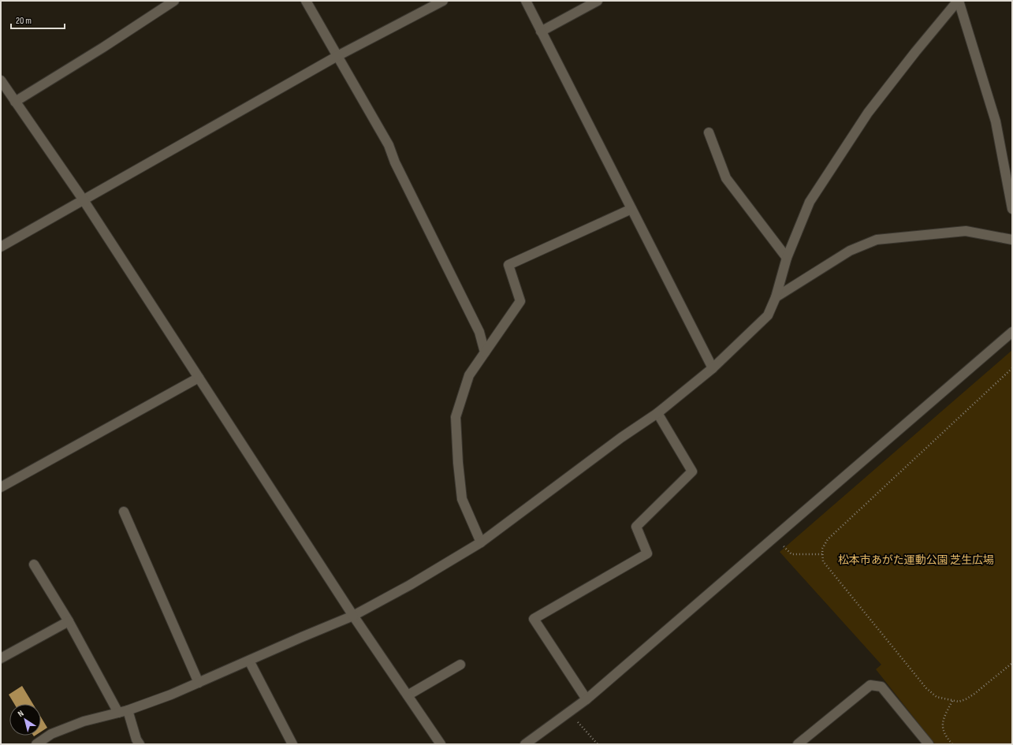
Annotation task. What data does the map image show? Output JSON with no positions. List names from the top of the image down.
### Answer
{
  "parks": ["松本市あがた運動公園 芝生広場"],
  "scale_bar": "20 m",
  "north": "top left"
}
